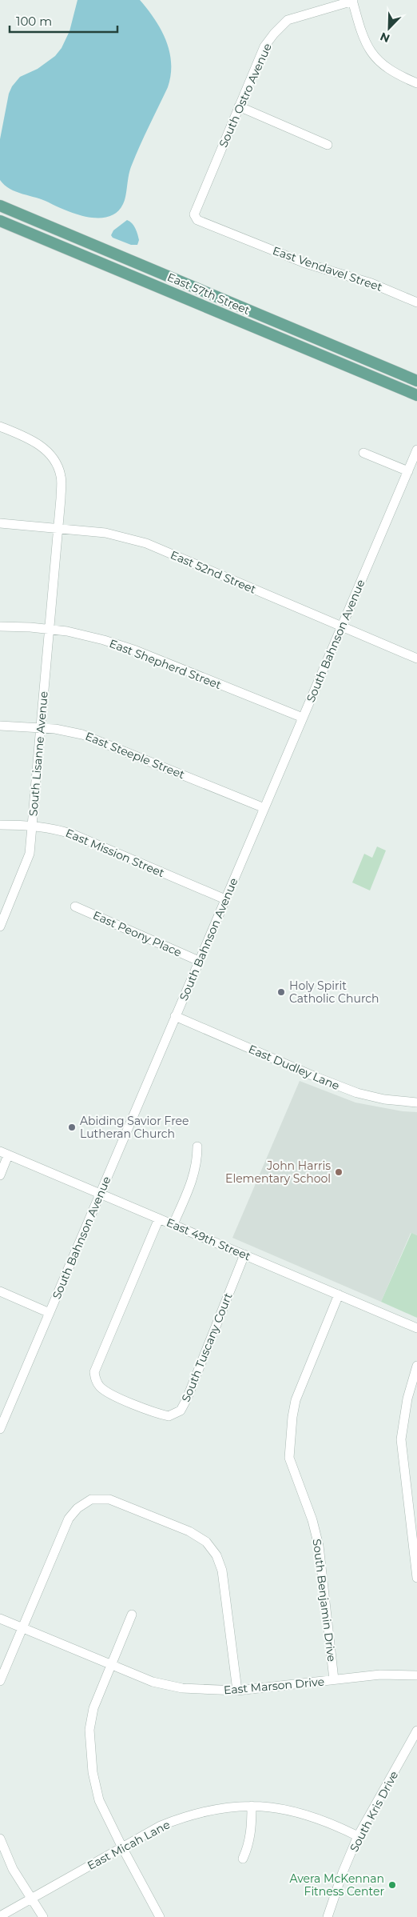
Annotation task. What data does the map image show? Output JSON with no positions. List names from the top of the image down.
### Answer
{
  "streets": {
    "main road": ["East 57th Street"],
    "street": [
      "South Ostro Avenue",
      "East Vendavel Street",
      "East 52nd Street",
      "South Bahnson Avenue",
      "East Shepherd Street",
      "South Lisanne Avenue",
      "East Steeple Street",
      "East Mission Street",
      "East Peony Place",
      "East Dudley Lane",
      "East 49th Street",
      "South Tuscany Court",
      "South Benjamin Drive",
      "East Marson Drive",
      "South Kris Drive",
      "East Micah Lane"
    ]
  },
  "crossings": [
    ["South Ostro Avenue", "East Vendavel Street"],
    ["East 52nd Street", "South Bahnson Avenue"],
    ["East 52nd Street", "South Lisanne Avenue"],
    ["South Bahnson Avenue", "East Shepherd Street"],
    ["South Bahnson Avenue", "East Steeple Street"],
    ["South Bahnson Avenue", "East Mission Street"],
    ["South Bahnson Avenue", "East Peony Place"],
    ["South Bahnson Avenue", "East Dudley Lane"],
    ["South Bahnson Avenue", "East 49th Street"],
    ["East Shepherd Street", "South Lisanne Avenue"],
    ["South Lisanne Avenue", "East Steeple Street"],
    ["South Lisanne Avenue", "East Mission Street"],
    ["East 49th Street", "South Tuscany Court"],
    ["East 49th Street", "South Benjamin Drive"],
    ["South Benjamin Drive", "East Marson Drive"],
    ["South Kris Drive", "East Micah Lane"]
  ],
  "places": [
    "Holy Spirit Catholic Church",
    "Abiding Savior Free Lutheran Church",
    "John Harris Elementary School",
    "Avera McKennan Fitness Center"
  ],
  "scale_bar": "100 m",
  "north": "bottom left"
}
